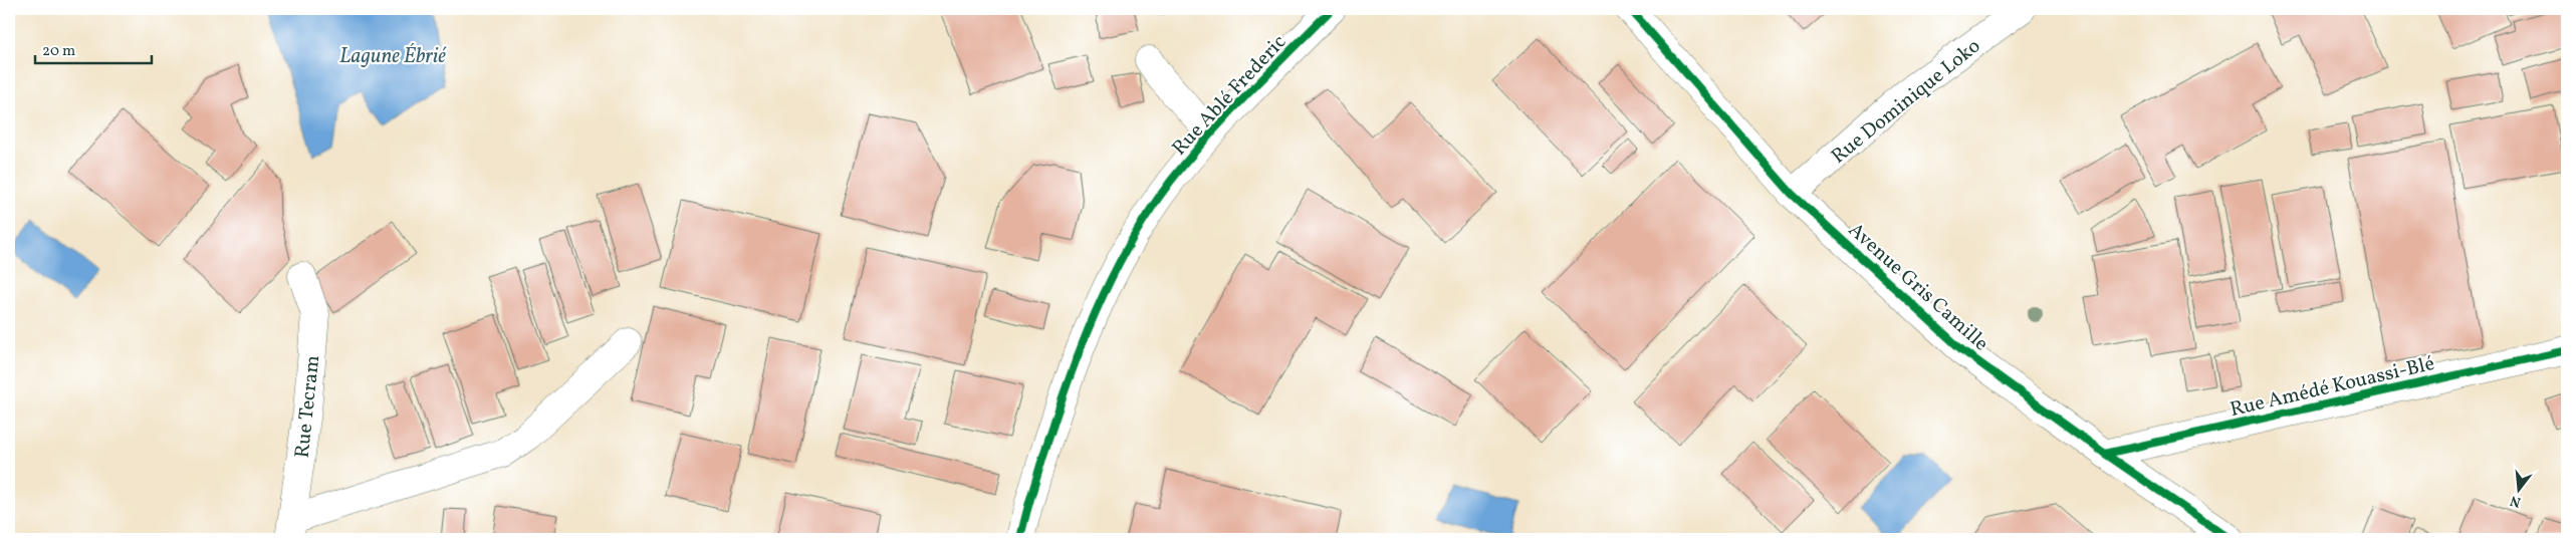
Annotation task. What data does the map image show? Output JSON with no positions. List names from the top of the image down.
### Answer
{
  "streets": {
    "street": [
      "Rue Ablé Frederic",
      "Rue Dominique Loko",
      "Avenue Gris Camille",
      "Rue Amédé Kouassi-Blé",
      "Rue Tecram"
    ]
  },
  "crossings": [
    ["Rue Dominique Loko", "Avenue Gris Camille"],
    ["Avenue Gris Camille", "Rue Amédé Kouassi-Blé"]
  ],
  "water": ["Lagune Ébrié"],
  "scale_bar": "20 m",
  "north": "bottom"
}
